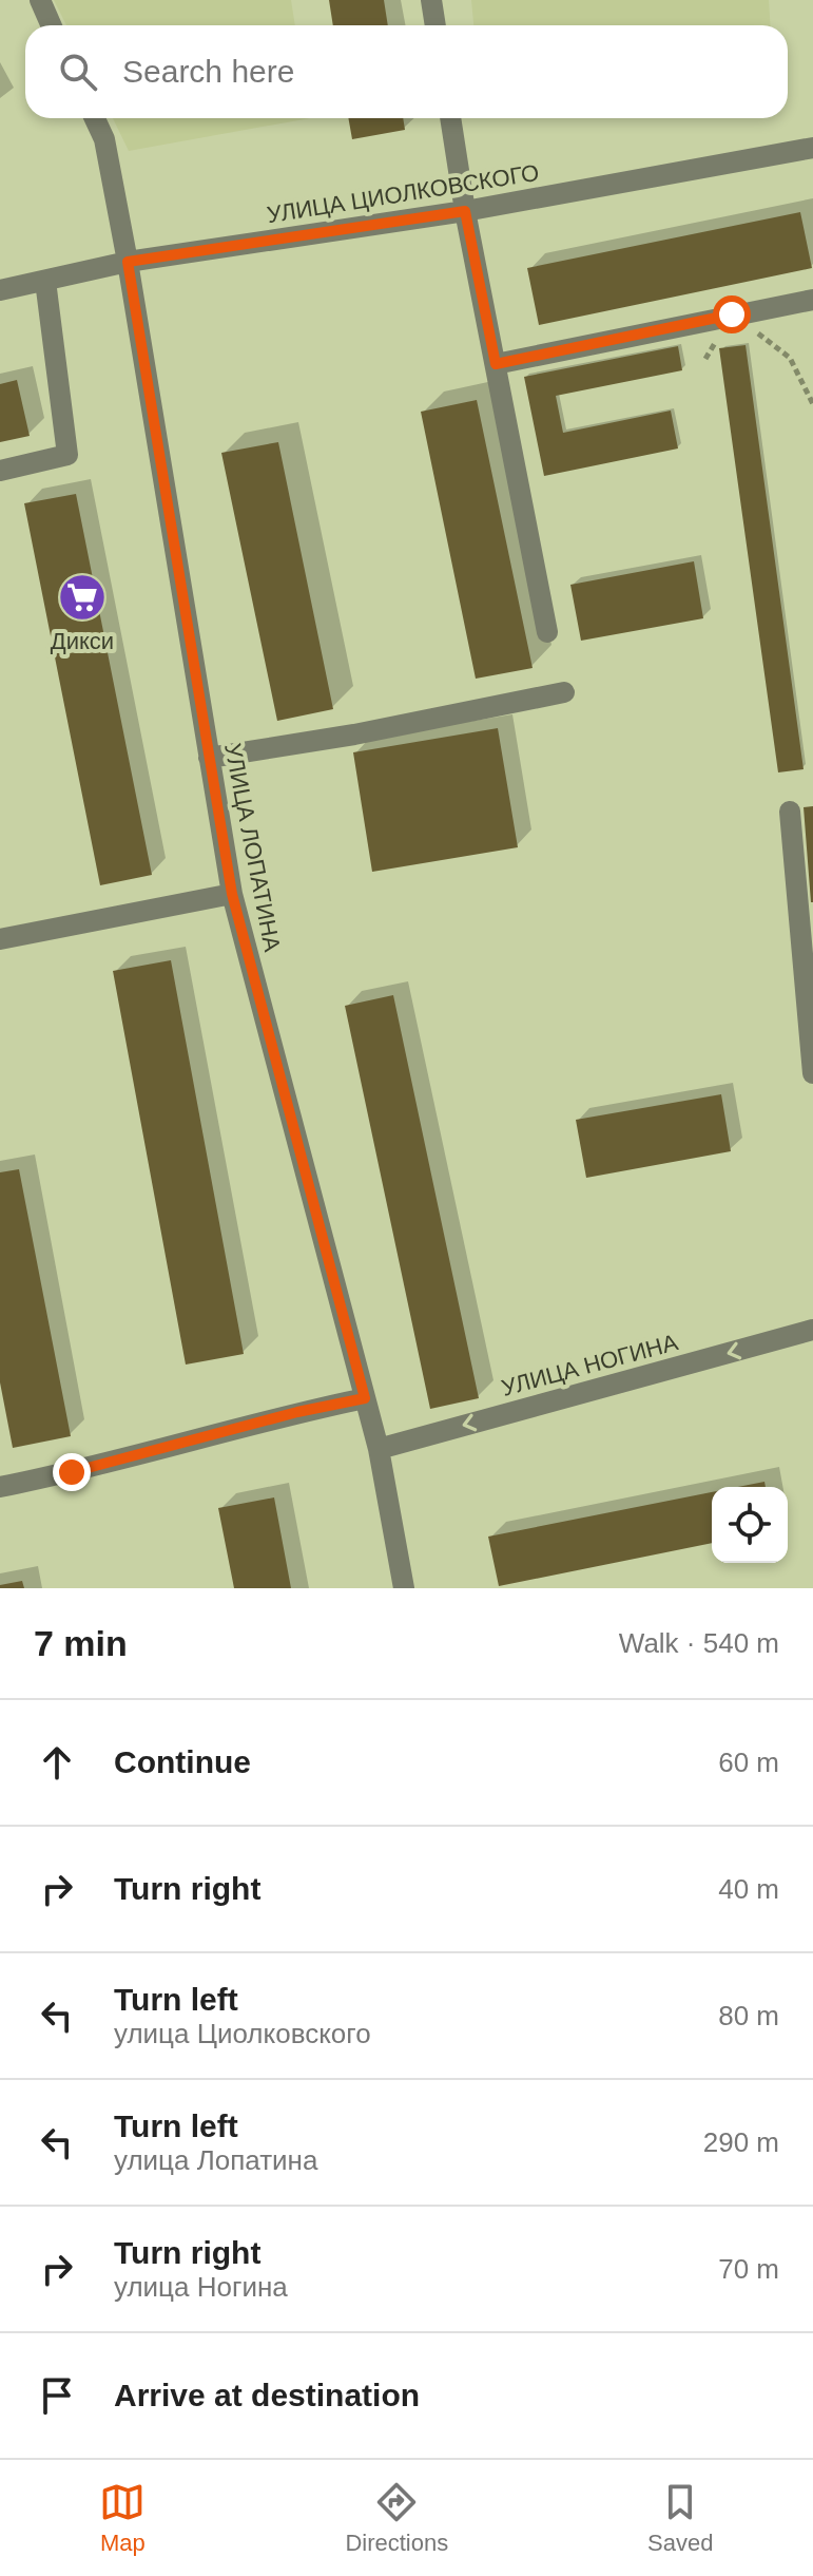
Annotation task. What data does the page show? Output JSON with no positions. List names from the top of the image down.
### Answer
{
  "streets": {
    "street": ["УЛИЦА ЦИОЛКОВСКОГО", "УЛИЦА ЛОПАТИНА", "УЛИЦА НОГИНА"]
  },
  "crossings": [
    ["УЛИЦА ЦИОЛКОВСКОГО", "УЛИЦА ЛОПАТИНА"],
    ["УЛИЦА ЛОПАТИНА", "УЛИЦА НОГИНА"]
  ],
  "one_way": ["УЛИЦА НОГИНА"],
  "places": {
    "supermarket": ["Дикси"]
  },
  "page": {
    "search": "Search here",
    "heading": ["7 min", "Walk · 540 m"],
    "list": [
      ["Continue", "60 m"],
      ["Turn right", "40 m"],
      ["Turn left", "улица Циолковского", "80 m"],
      ["Turn left", "улица Лопатина", "290 m"],
      ["Turn right", "улица Ногина", "70 m"],
      "Arrive at destination"
    ],
    "nav": ["Map", "Directions", "Saved"]
  }
}
